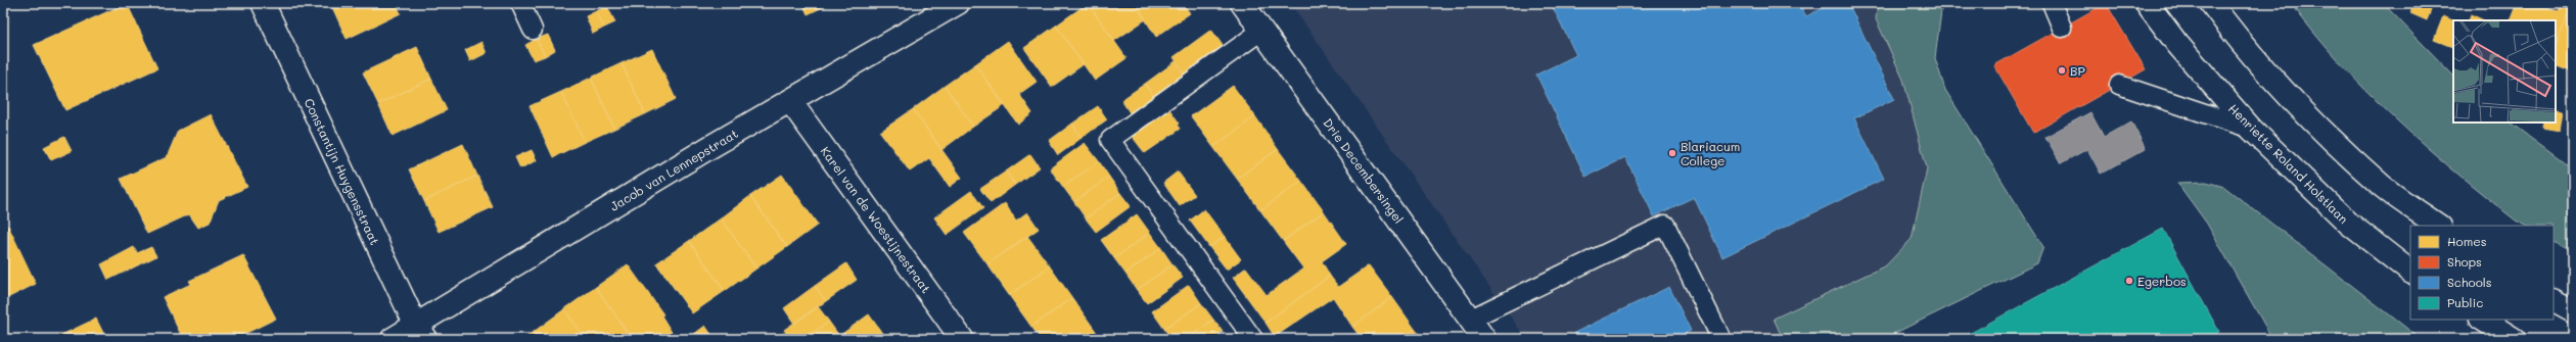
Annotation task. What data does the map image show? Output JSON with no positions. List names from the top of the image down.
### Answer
{
  "streets": {
    "street": [
      "Henriette Roland Holstlaan",
      "Jacob van Lennepstraat",
      "Drie Decembersingel",
      "Constantijn Huygensstraat",
      "Karel van de Woestijnestraat"
    ]
  },
  "crossings": [
    ["Jacob van Lennepstraat", "Constantijn Huygensstraat"],
    ["Jacob van Lennepstraat", "Karel van de Woestijnestraat"]
  ],
  "places": ["BP", "Blariacum College", "Egerbos"],
  "legend": [
    "Homes",
    "Shops",
    "Schools",
    "Public"
  ]
}
